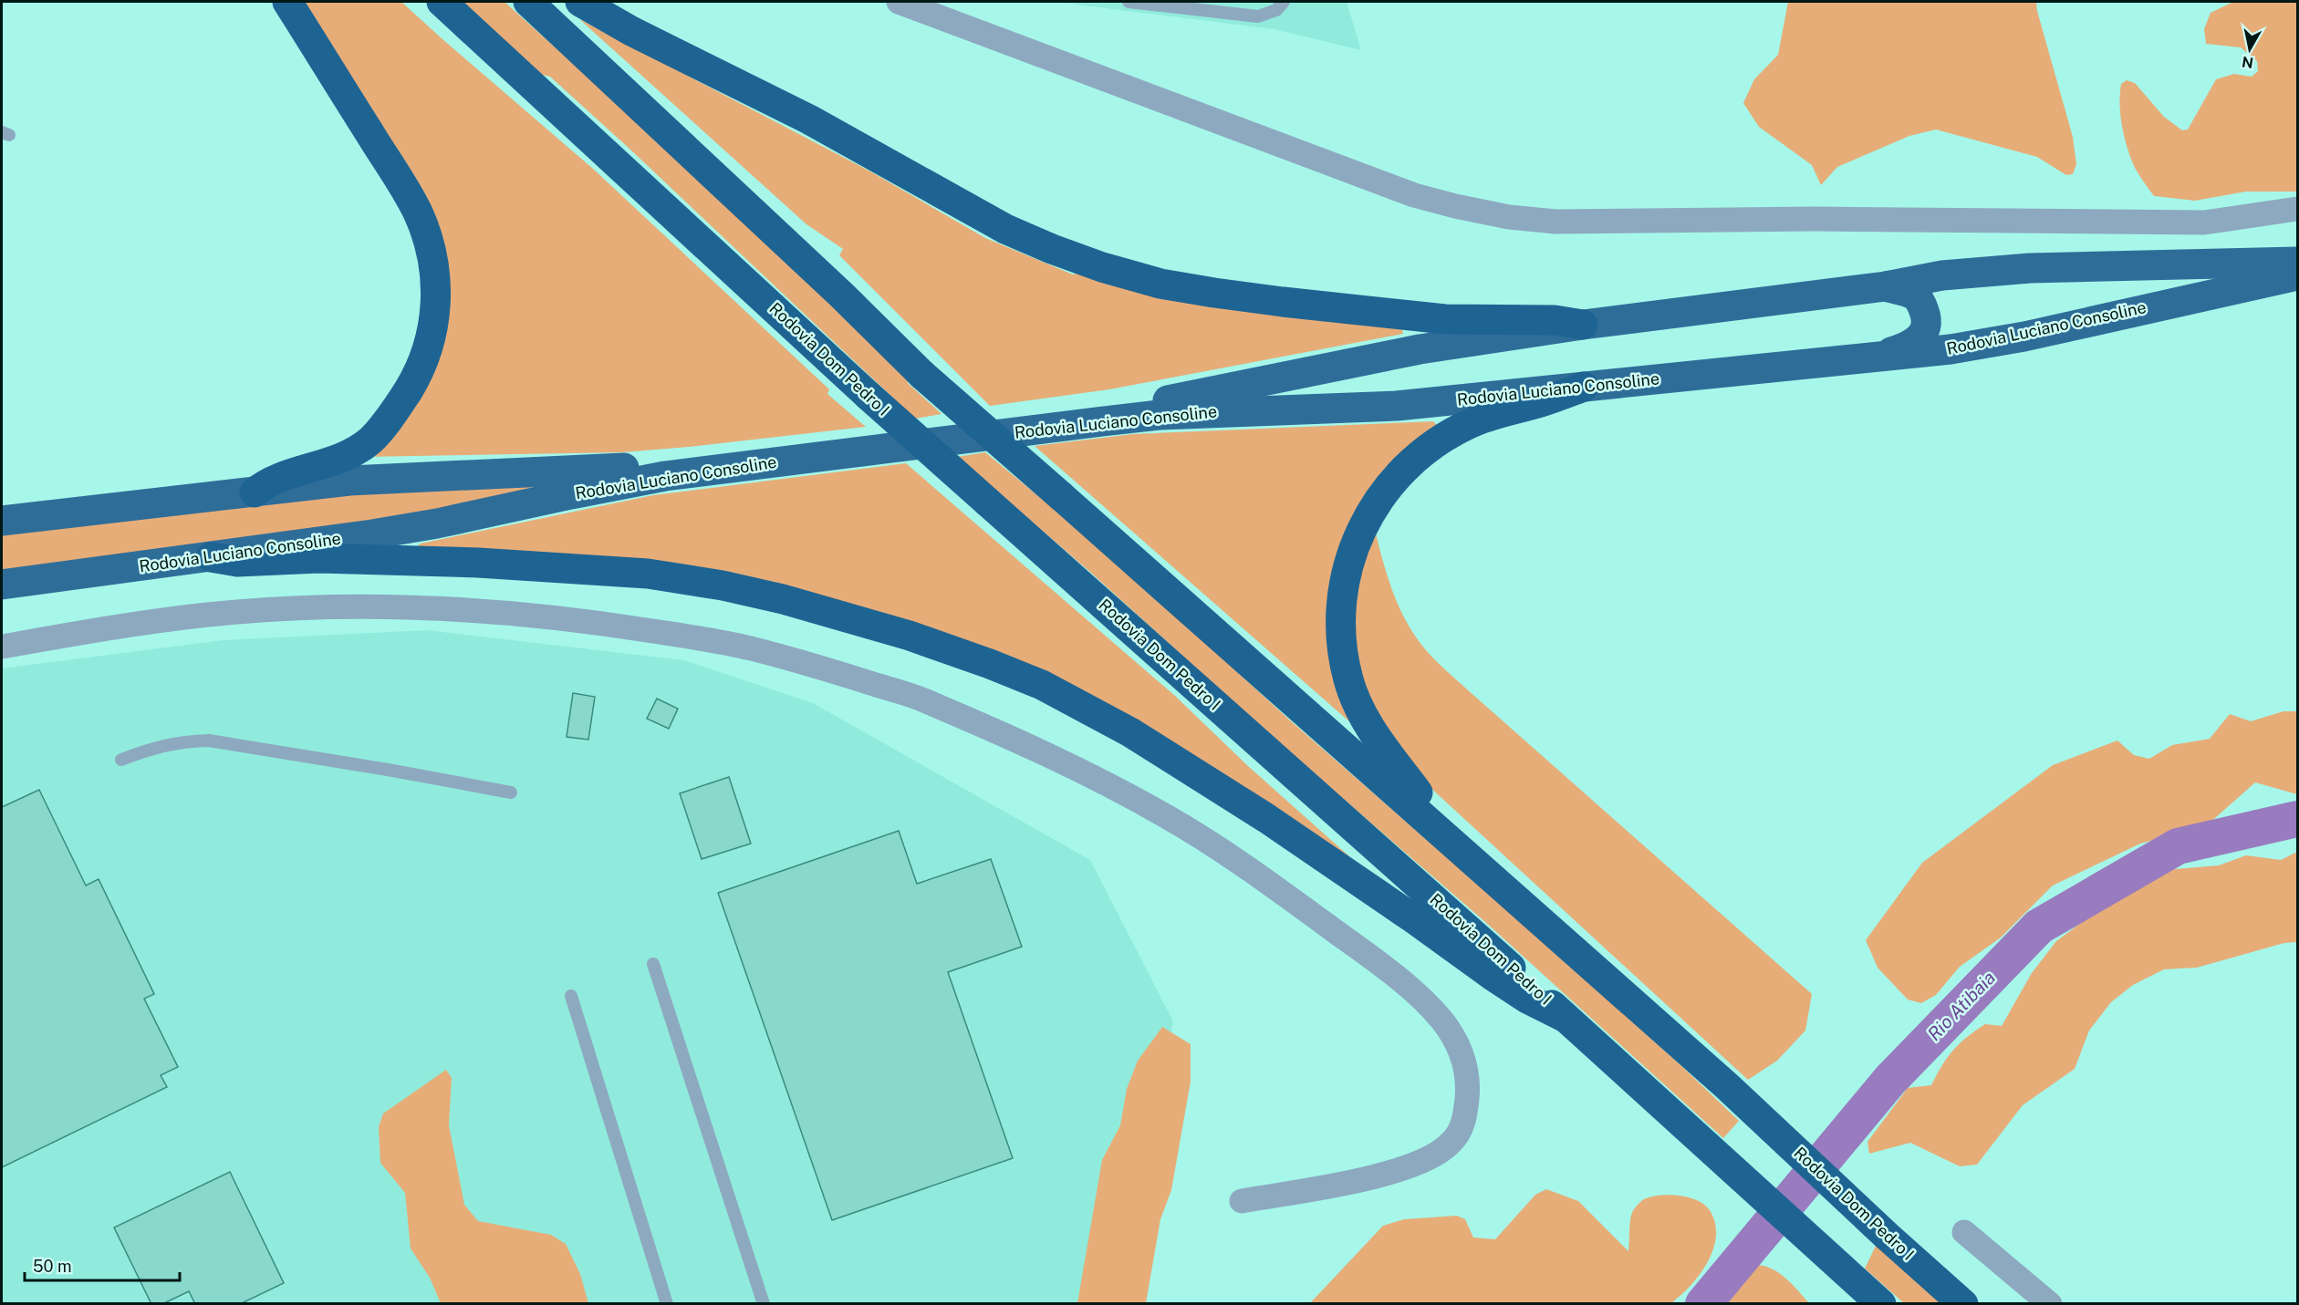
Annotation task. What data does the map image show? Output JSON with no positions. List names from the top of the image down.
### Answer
{
  "streets": {
    "highway": ["Rodovia Luciano Consoline", "Rodovia Dom Pedro I"]
  },
  "water": ["Rio Atibaia"],
  "scale_bar": "50 m",
  "north": "bottom"
}
